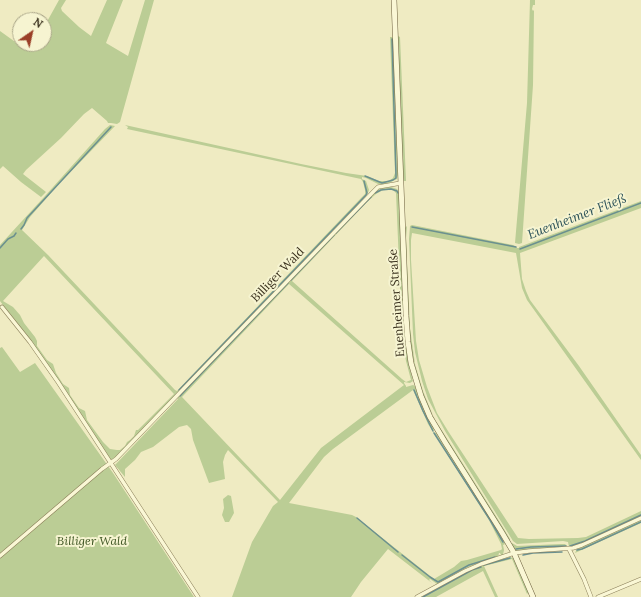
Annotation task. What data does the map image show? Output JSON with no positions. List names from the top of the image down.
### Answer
{
  "streets": {
    "main road": ["Euenheimer Straße"],
    "street": ["Billiger Wald"]
  },
  "crossings": [
    ["Billiger Wald", "Euenheimer Straße"]
  ],
  "water": ["Euenheimer Fließ"],
  "parks": ["Billiger Wald"],
  "north": "top right"
}
